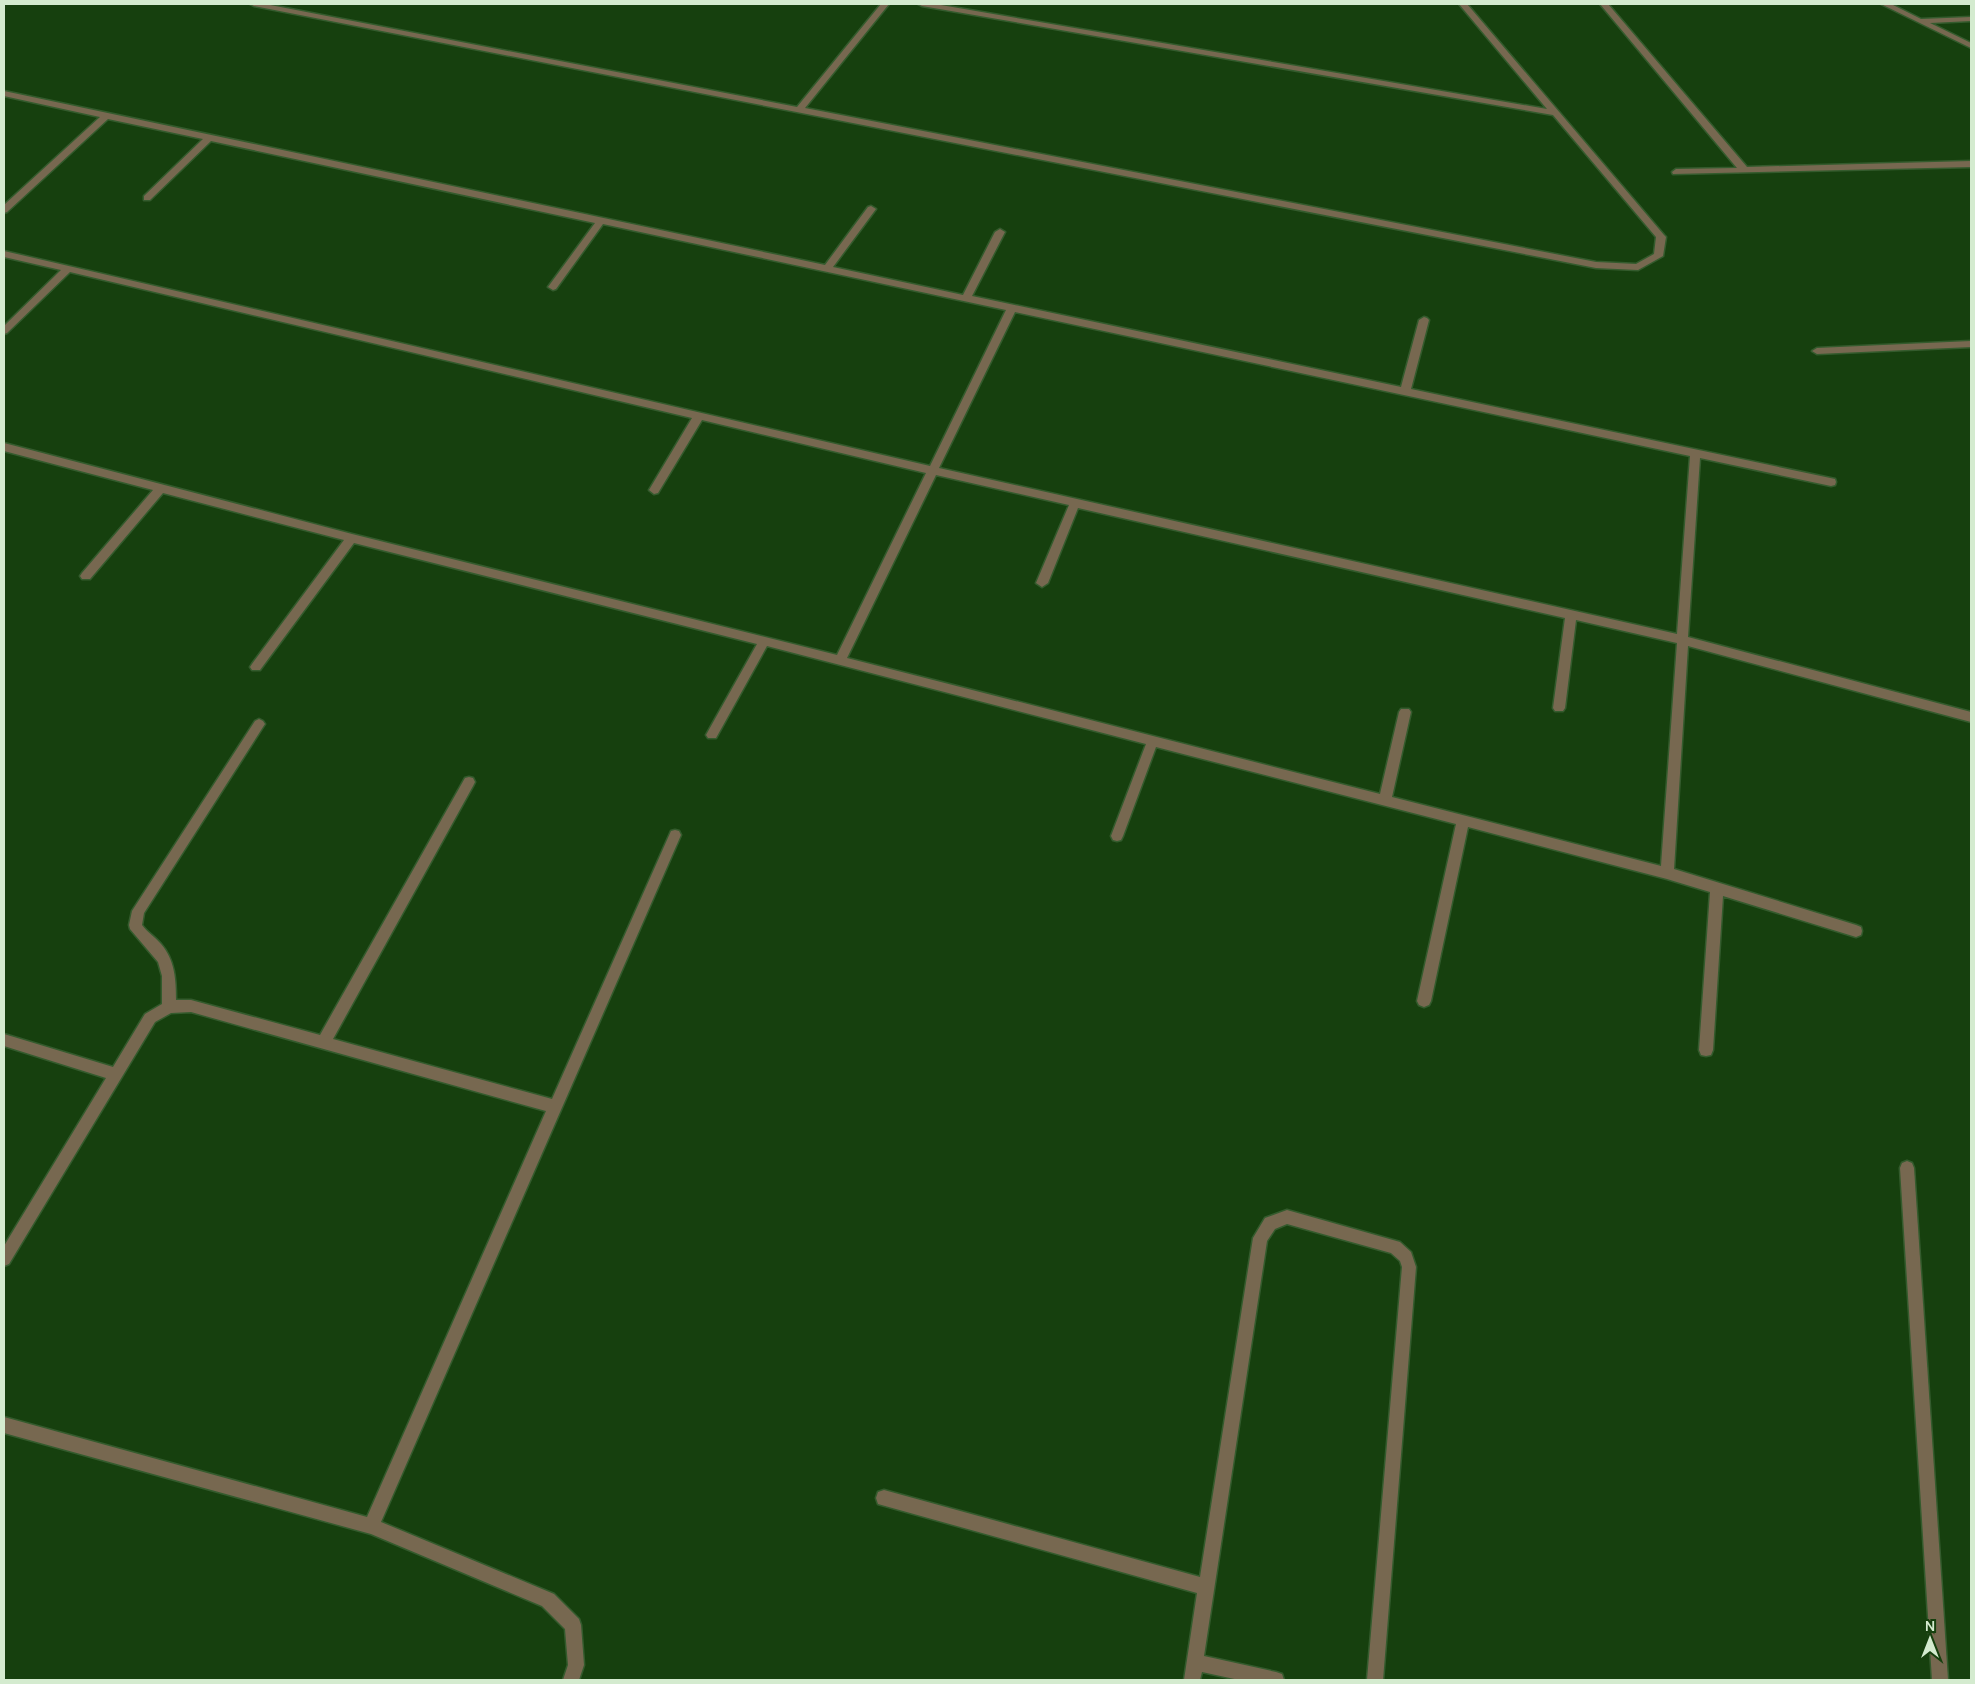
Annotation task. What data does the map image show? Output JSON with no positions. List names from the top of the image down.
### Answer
{
  "north": "top"
}
